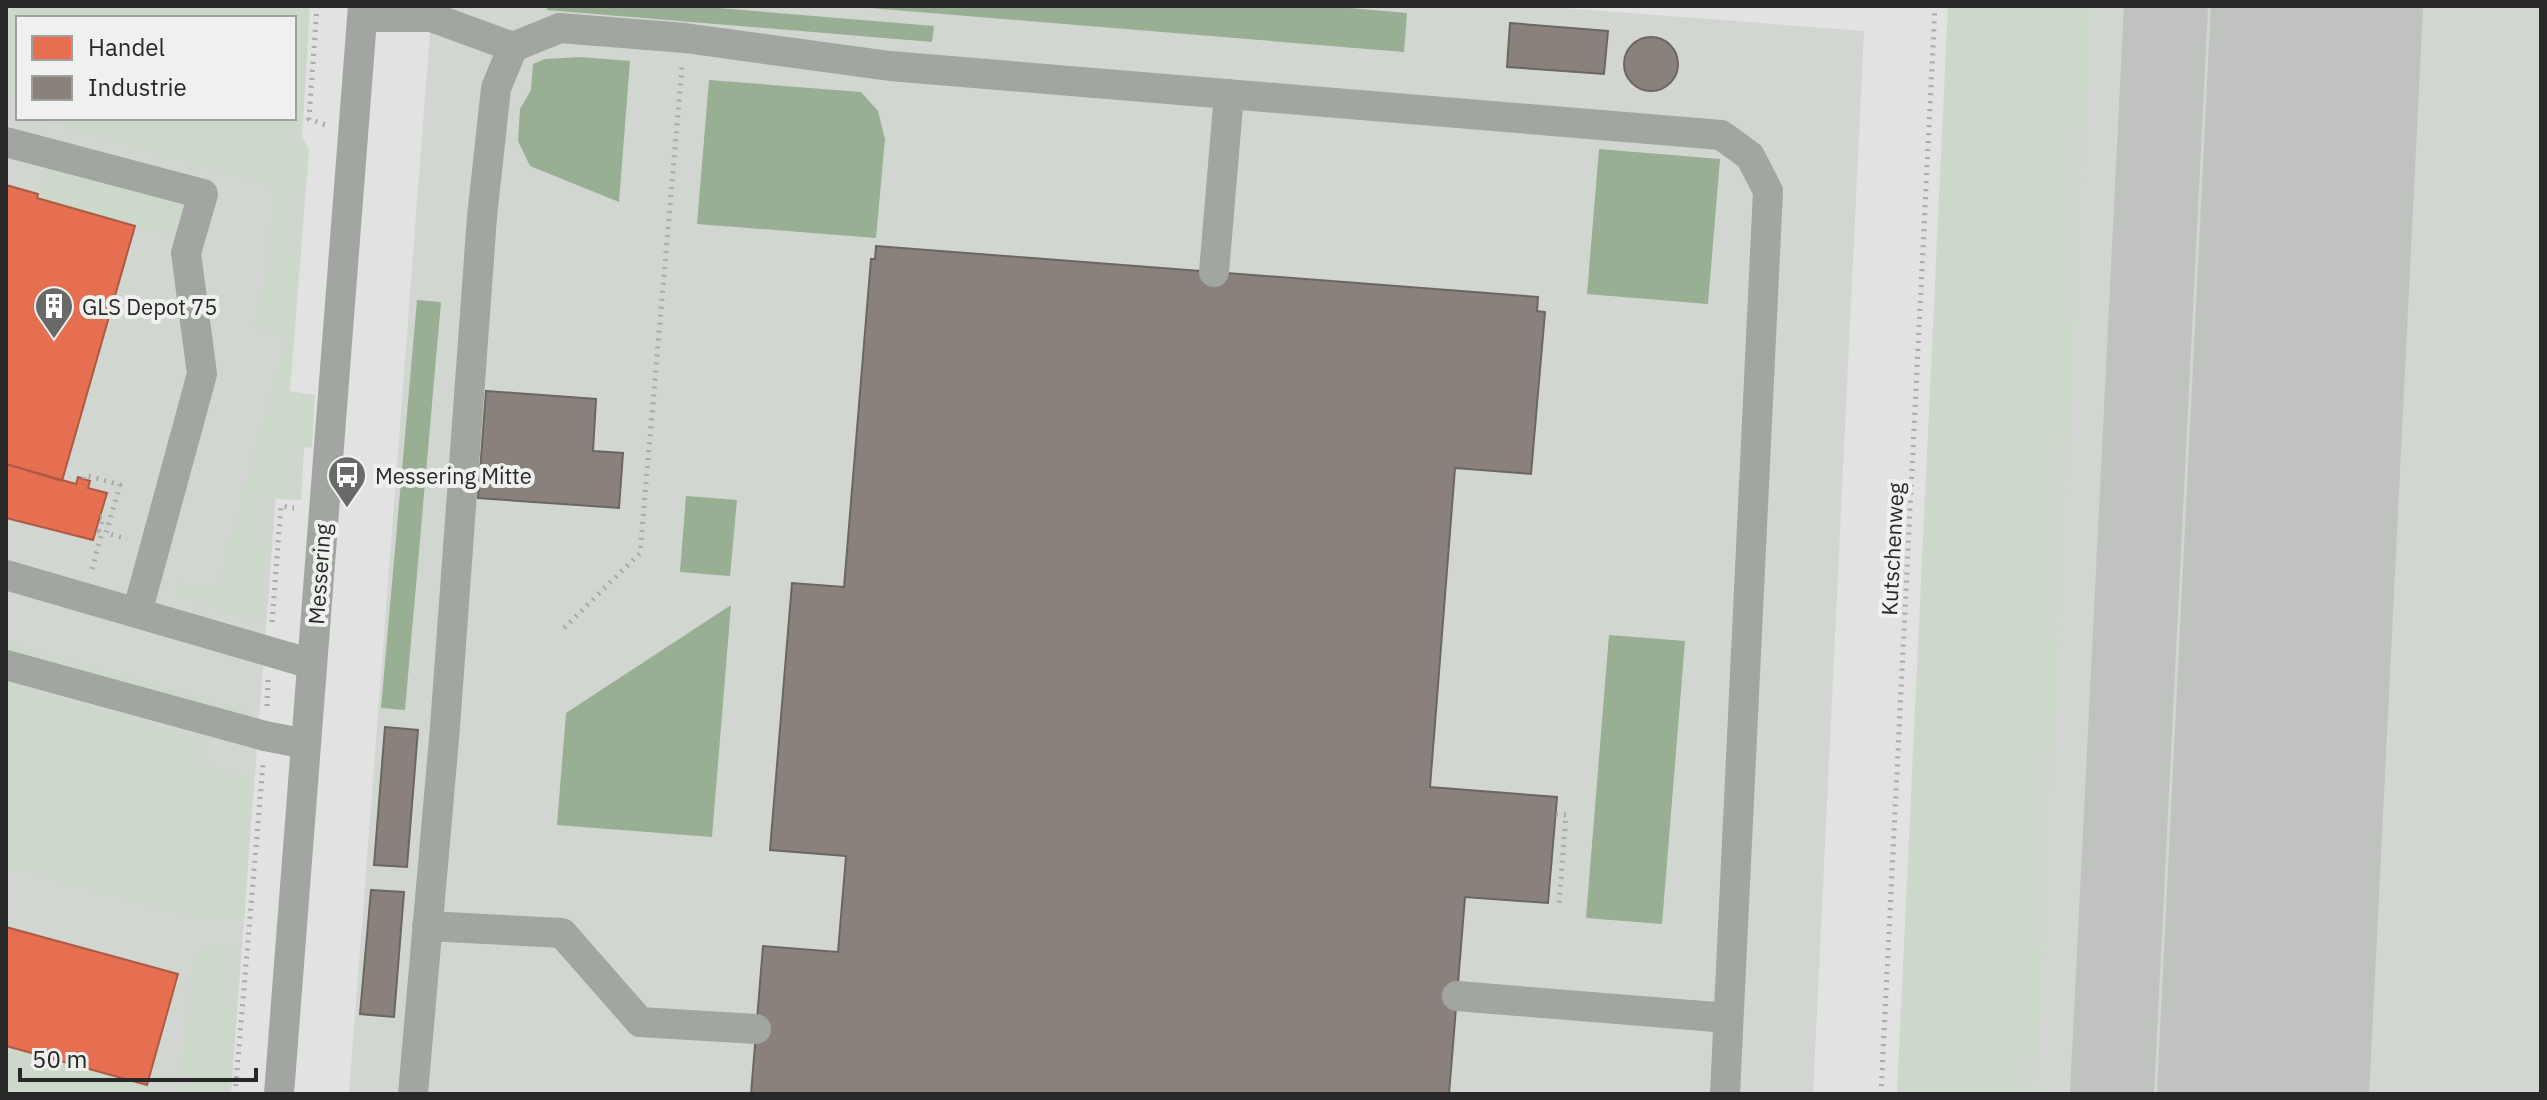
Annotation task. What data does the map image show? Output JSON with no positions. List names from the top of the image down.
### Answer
{
  "streets": {
    "street": ["Messering"],
    "path": ["Kutschenweg"]
  },
  "places": {
    "building": ["GLS Depot 75"],
    "bus stop": ["Messering Mitte"]
  },
  "legend": ["Handel", "Industrie"],
  "scale_bar": "50 m"
}
